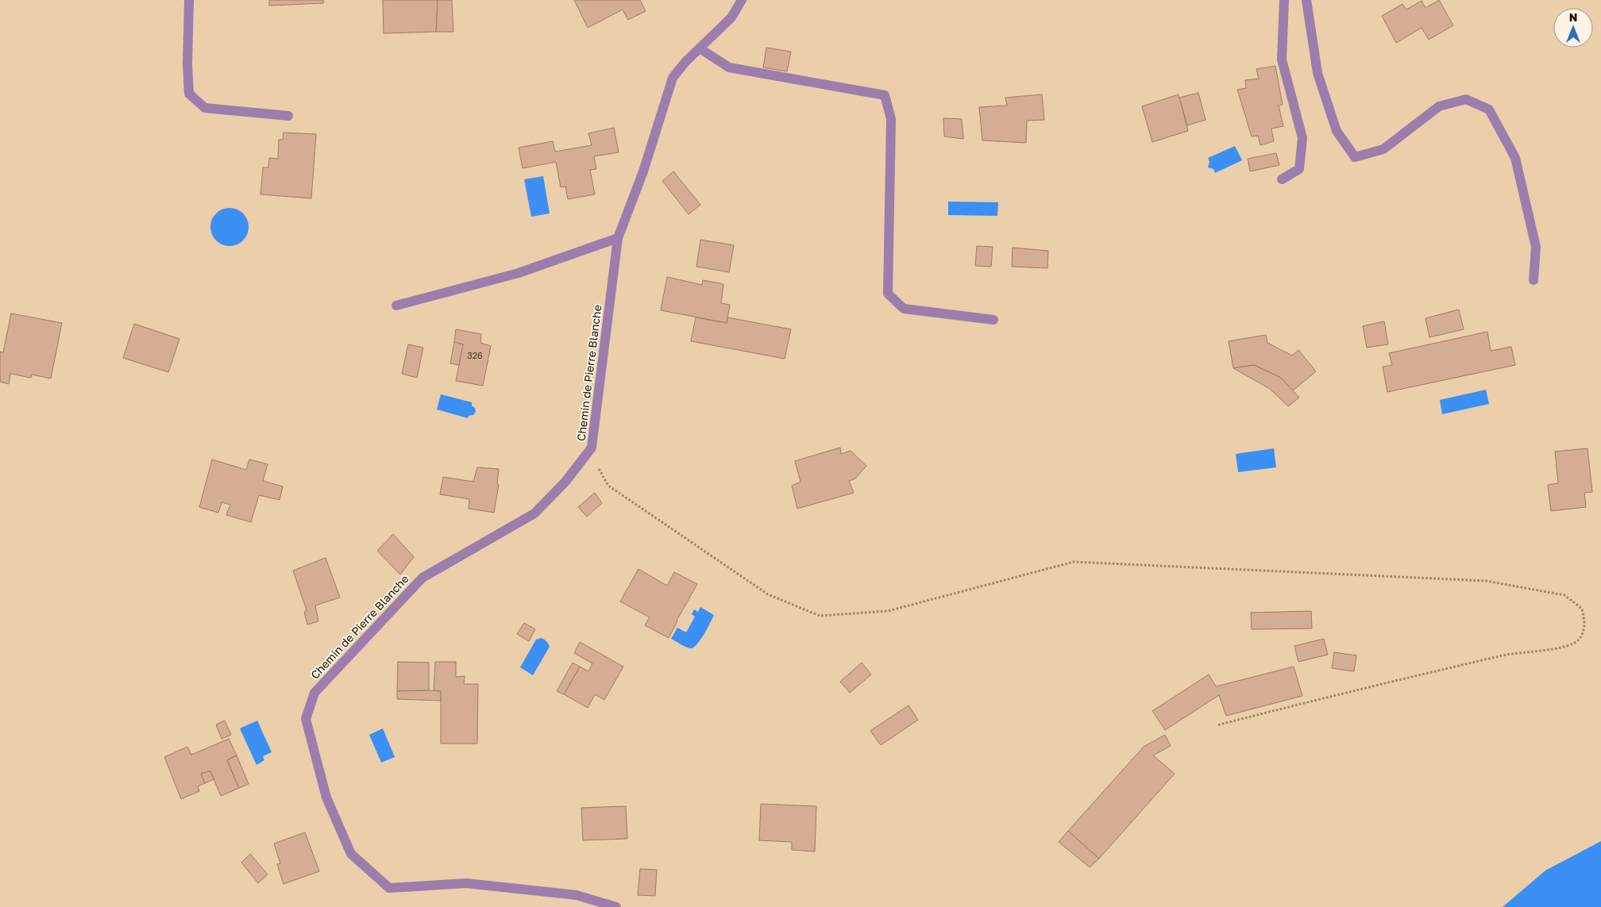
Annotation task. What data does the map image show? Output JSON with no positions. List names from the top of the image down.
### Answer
{
  "streets": {
    "street": ["Chemin de Pierre Blanche"]
  },
  "house_numbers": ["326"],
  "north": "top"
}
